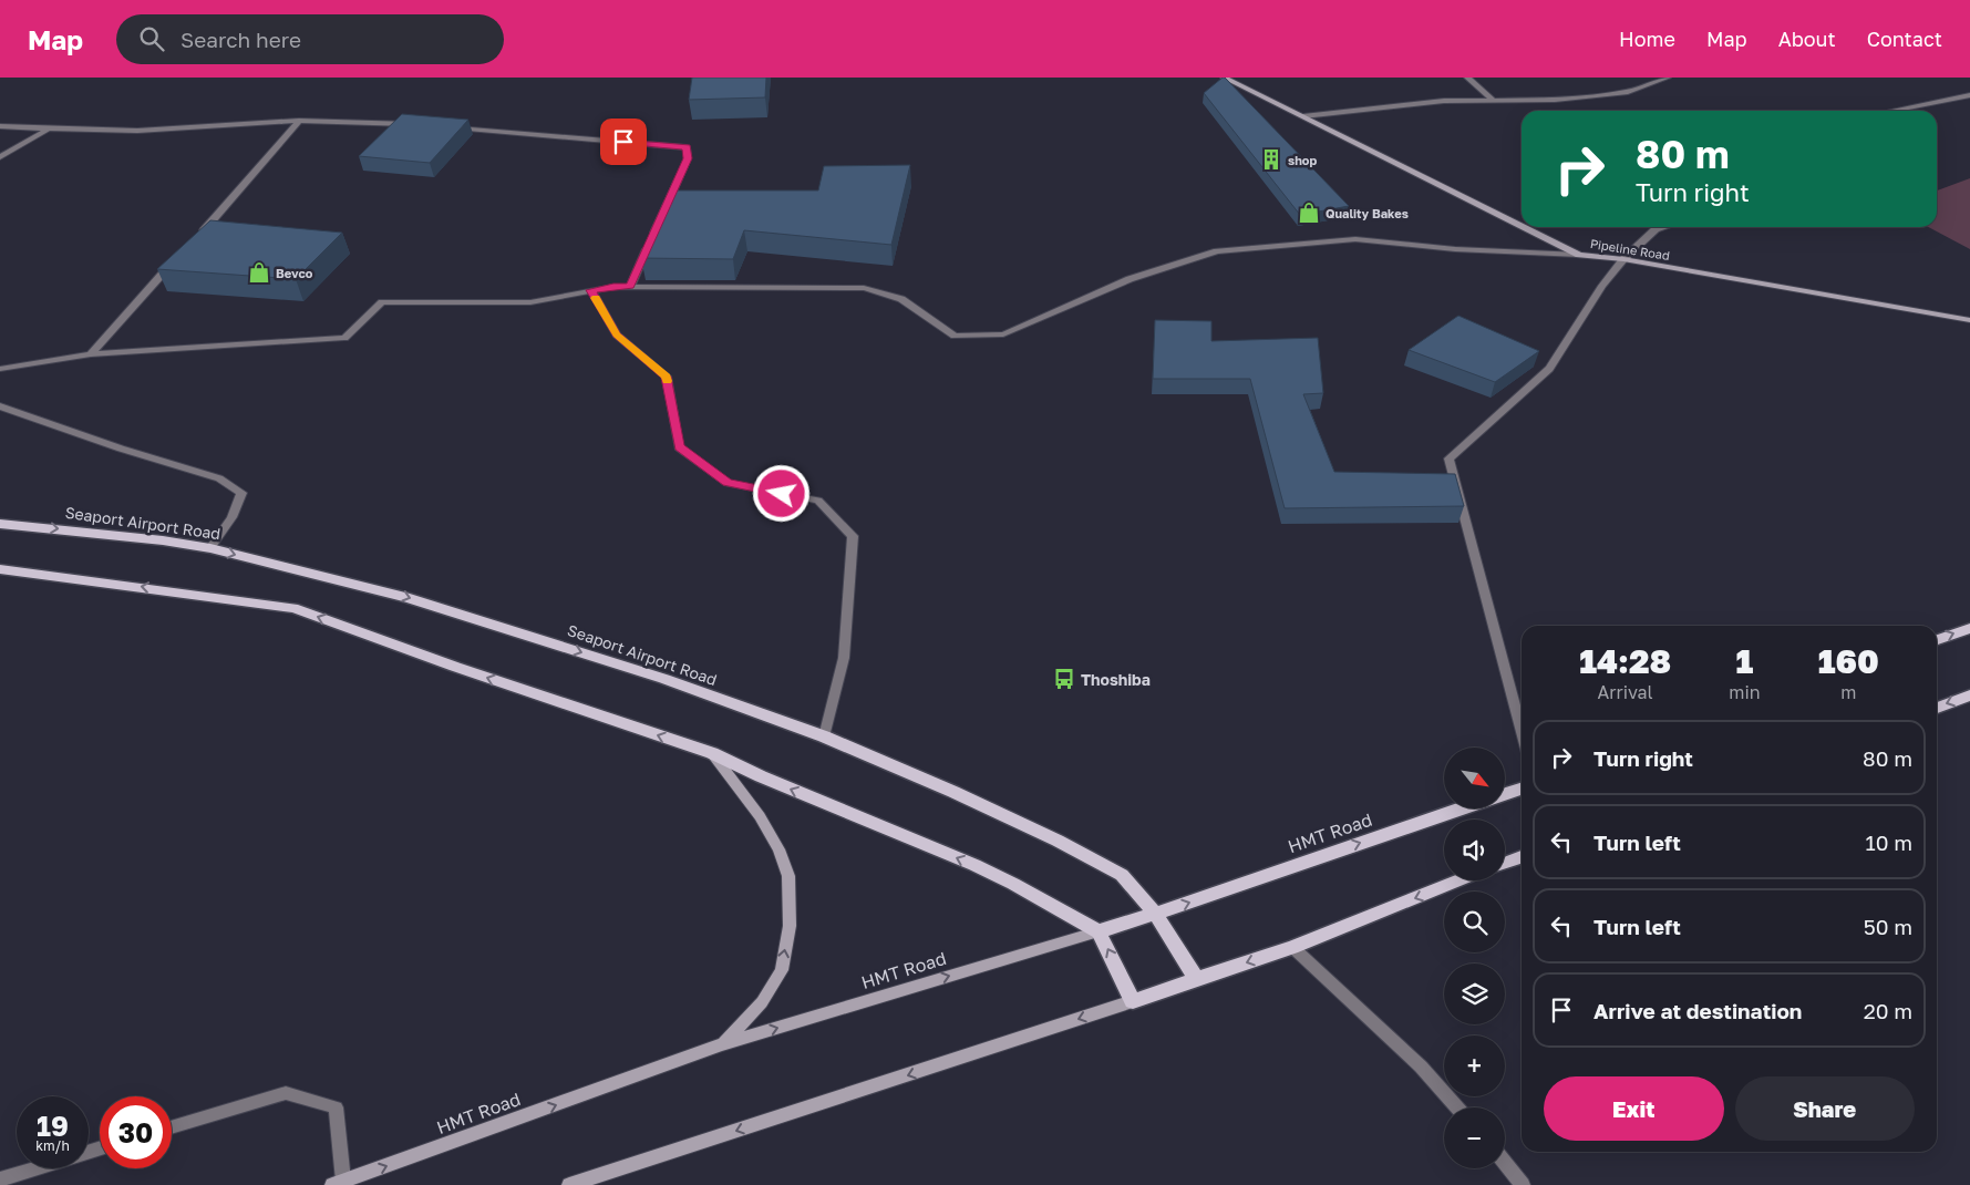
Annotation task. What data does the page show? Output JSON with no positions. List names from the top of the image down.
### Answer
{
  "streets": {
    "main road": ["Seaport Airport Road", "HMT Road"],
    "street": ["Pipeline Road"]
  },
  "crossings": [
    ["Seaport Airport Road", "HMT Road"]
  ],
  "one_way": ["HMT Road"],
  "places": {
    "building": ["shop"],
    "shop": ["Quality Bakes", "Bevco"],
    "bus stop": ["Thoshiba"]
  },
  "north": "bottom right",
  "page": {
    "header": "Map",
    "search": "Search here",
    "nav": [
      "Home",
      "Map",
      "About",
      "Contact"
    ],
    "turn": ["80 m", "Turn right"],
    "eta": [
      "14:28",
      "Arrival",
      "1",
      "min",
      "160",
      "m"
    ],
    "list": [
      {
        "name": "Turn right",
        "value": "80 m"
      },
      {
        "name": "Turn left",
        "value": "10 m"
      },
      {
        "name": "Turn left",
        "value": "50 m"
      },
      {
        "name": "Arrive at destination",
        "value": "20 m"
      }
    ],
    "map_buttons": ["+", "−"],
    "buttons": ["Exit", "Share"],
    "speed": "19 km/h",
    "limit": "30"
  }
}
